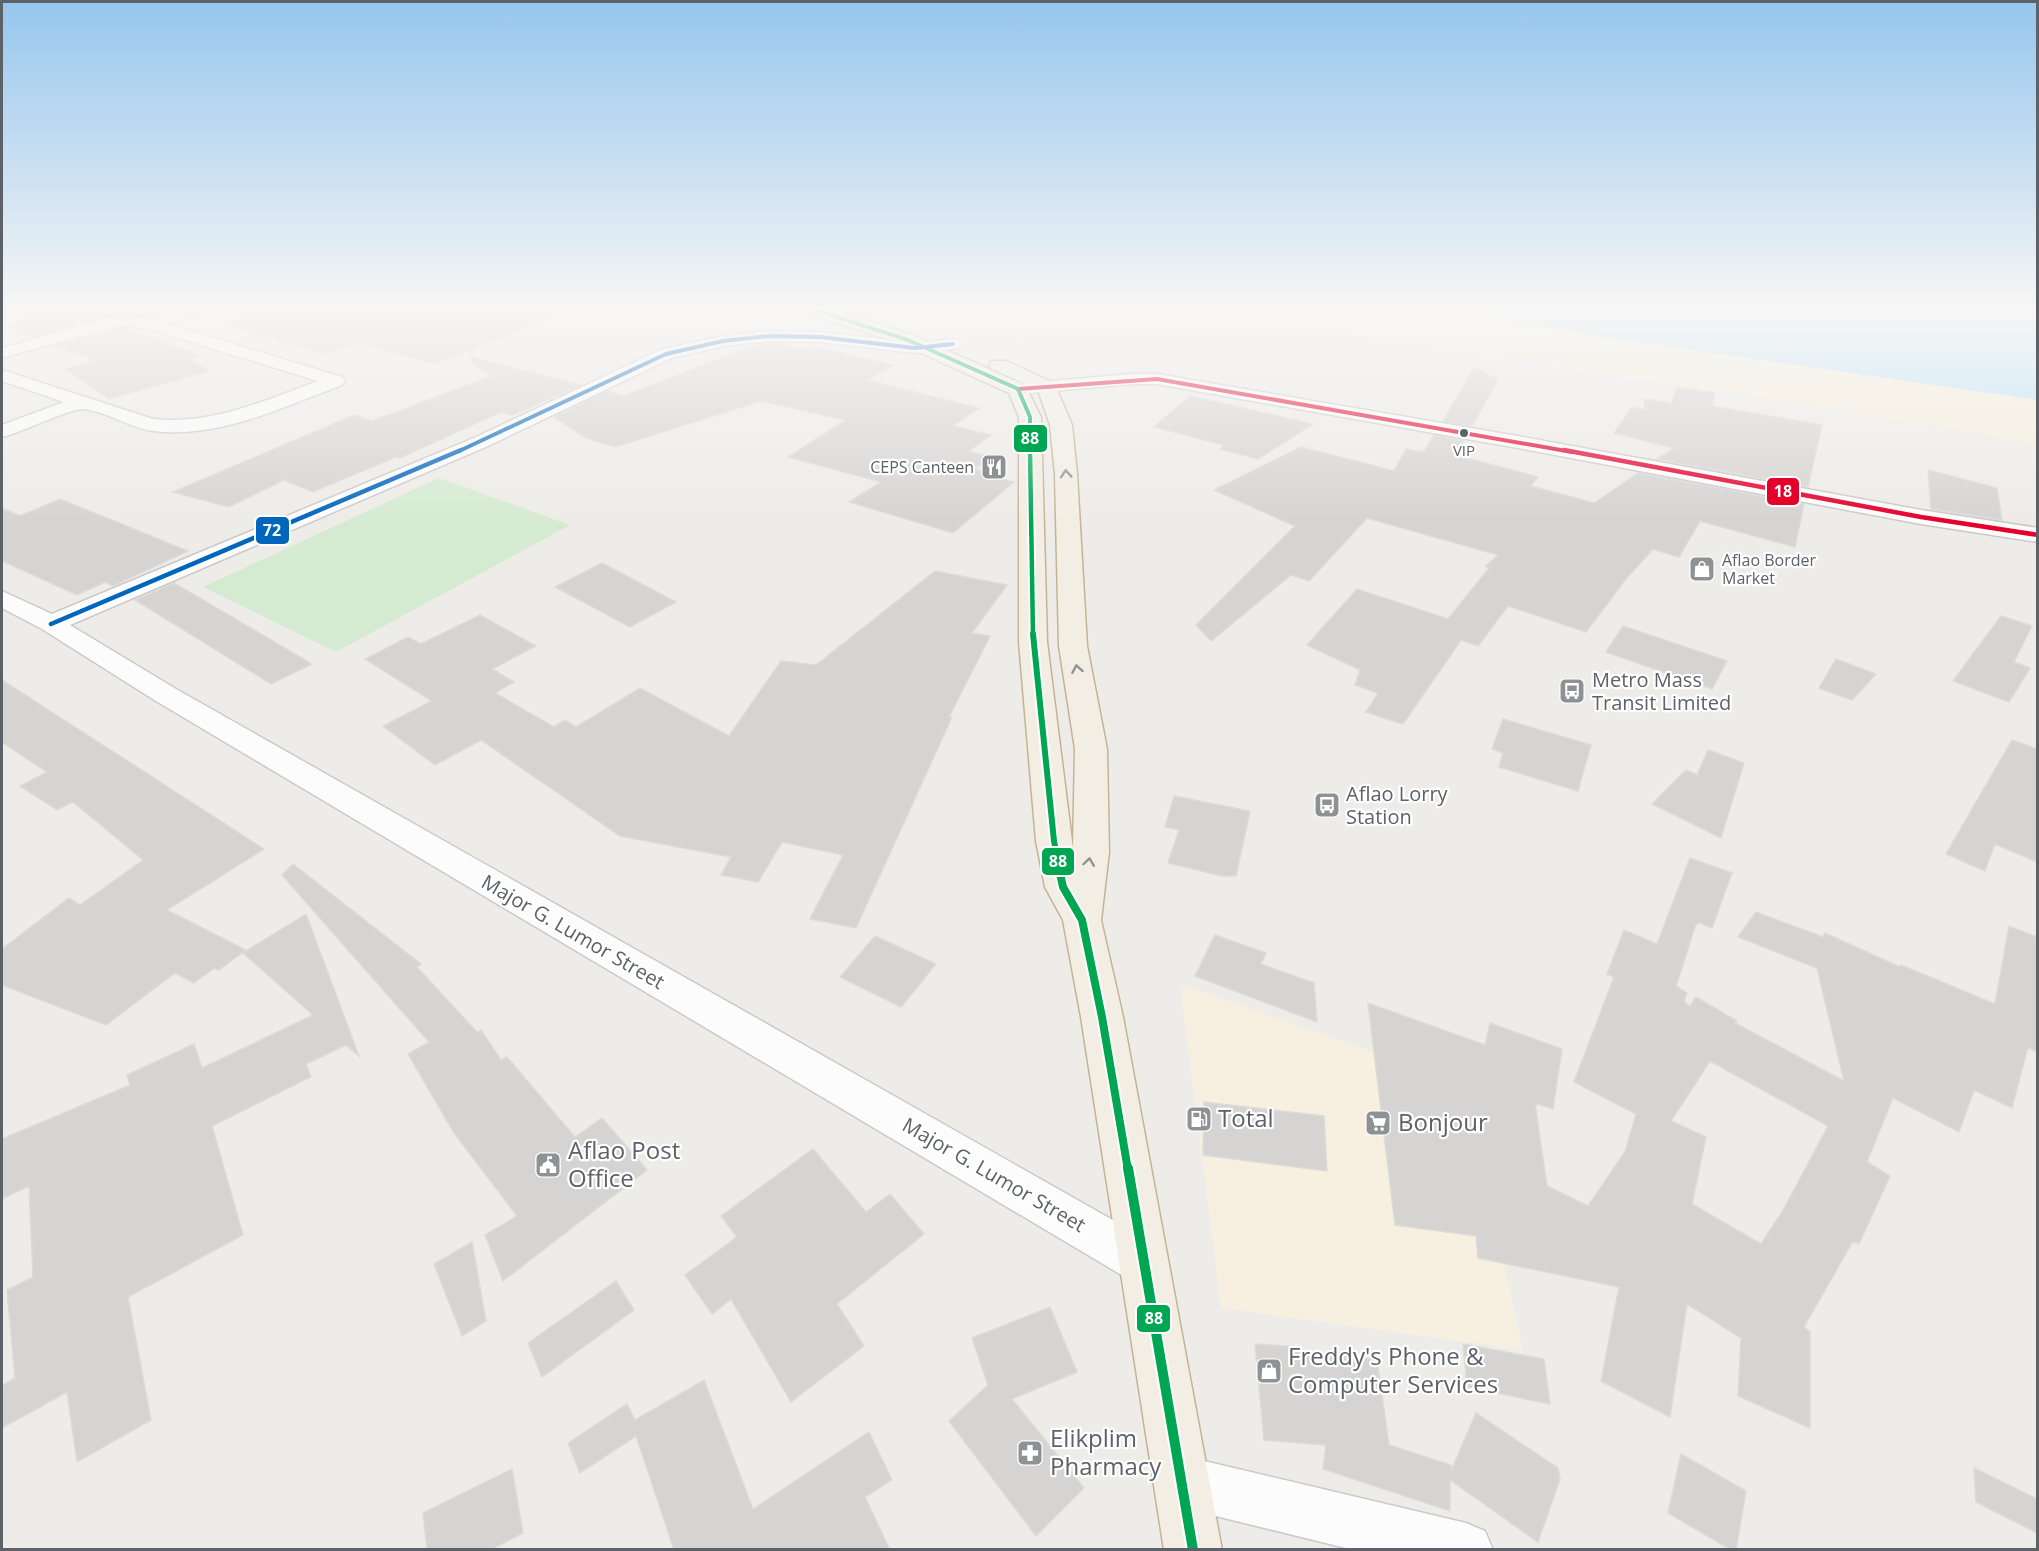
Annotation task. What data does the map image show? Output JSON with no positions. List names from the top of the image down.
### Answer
{
  "streets": {
    "street": ["Major G. Lumor Street"]
  },
  "places": {
    "other": ["VIP"],
    "restaurant": ["CEPS Canteen"],
    "shop": ["Aflao Border Market", "Freddy's Phone & Computer Services"],
    "bus stop": ["Metro Mass Transit Limited", "Aflao Lorry Station"],
    "fuel station": ["Total"],
    "supermarket": ["Bonjour"],
    "public building": ["Aflao Post Office"],
    "pharmacy": ["Elikplim Pharmacy"]
  },
  "lines": ["transit line 18", "transit line 88", "transit line 72"]
}
